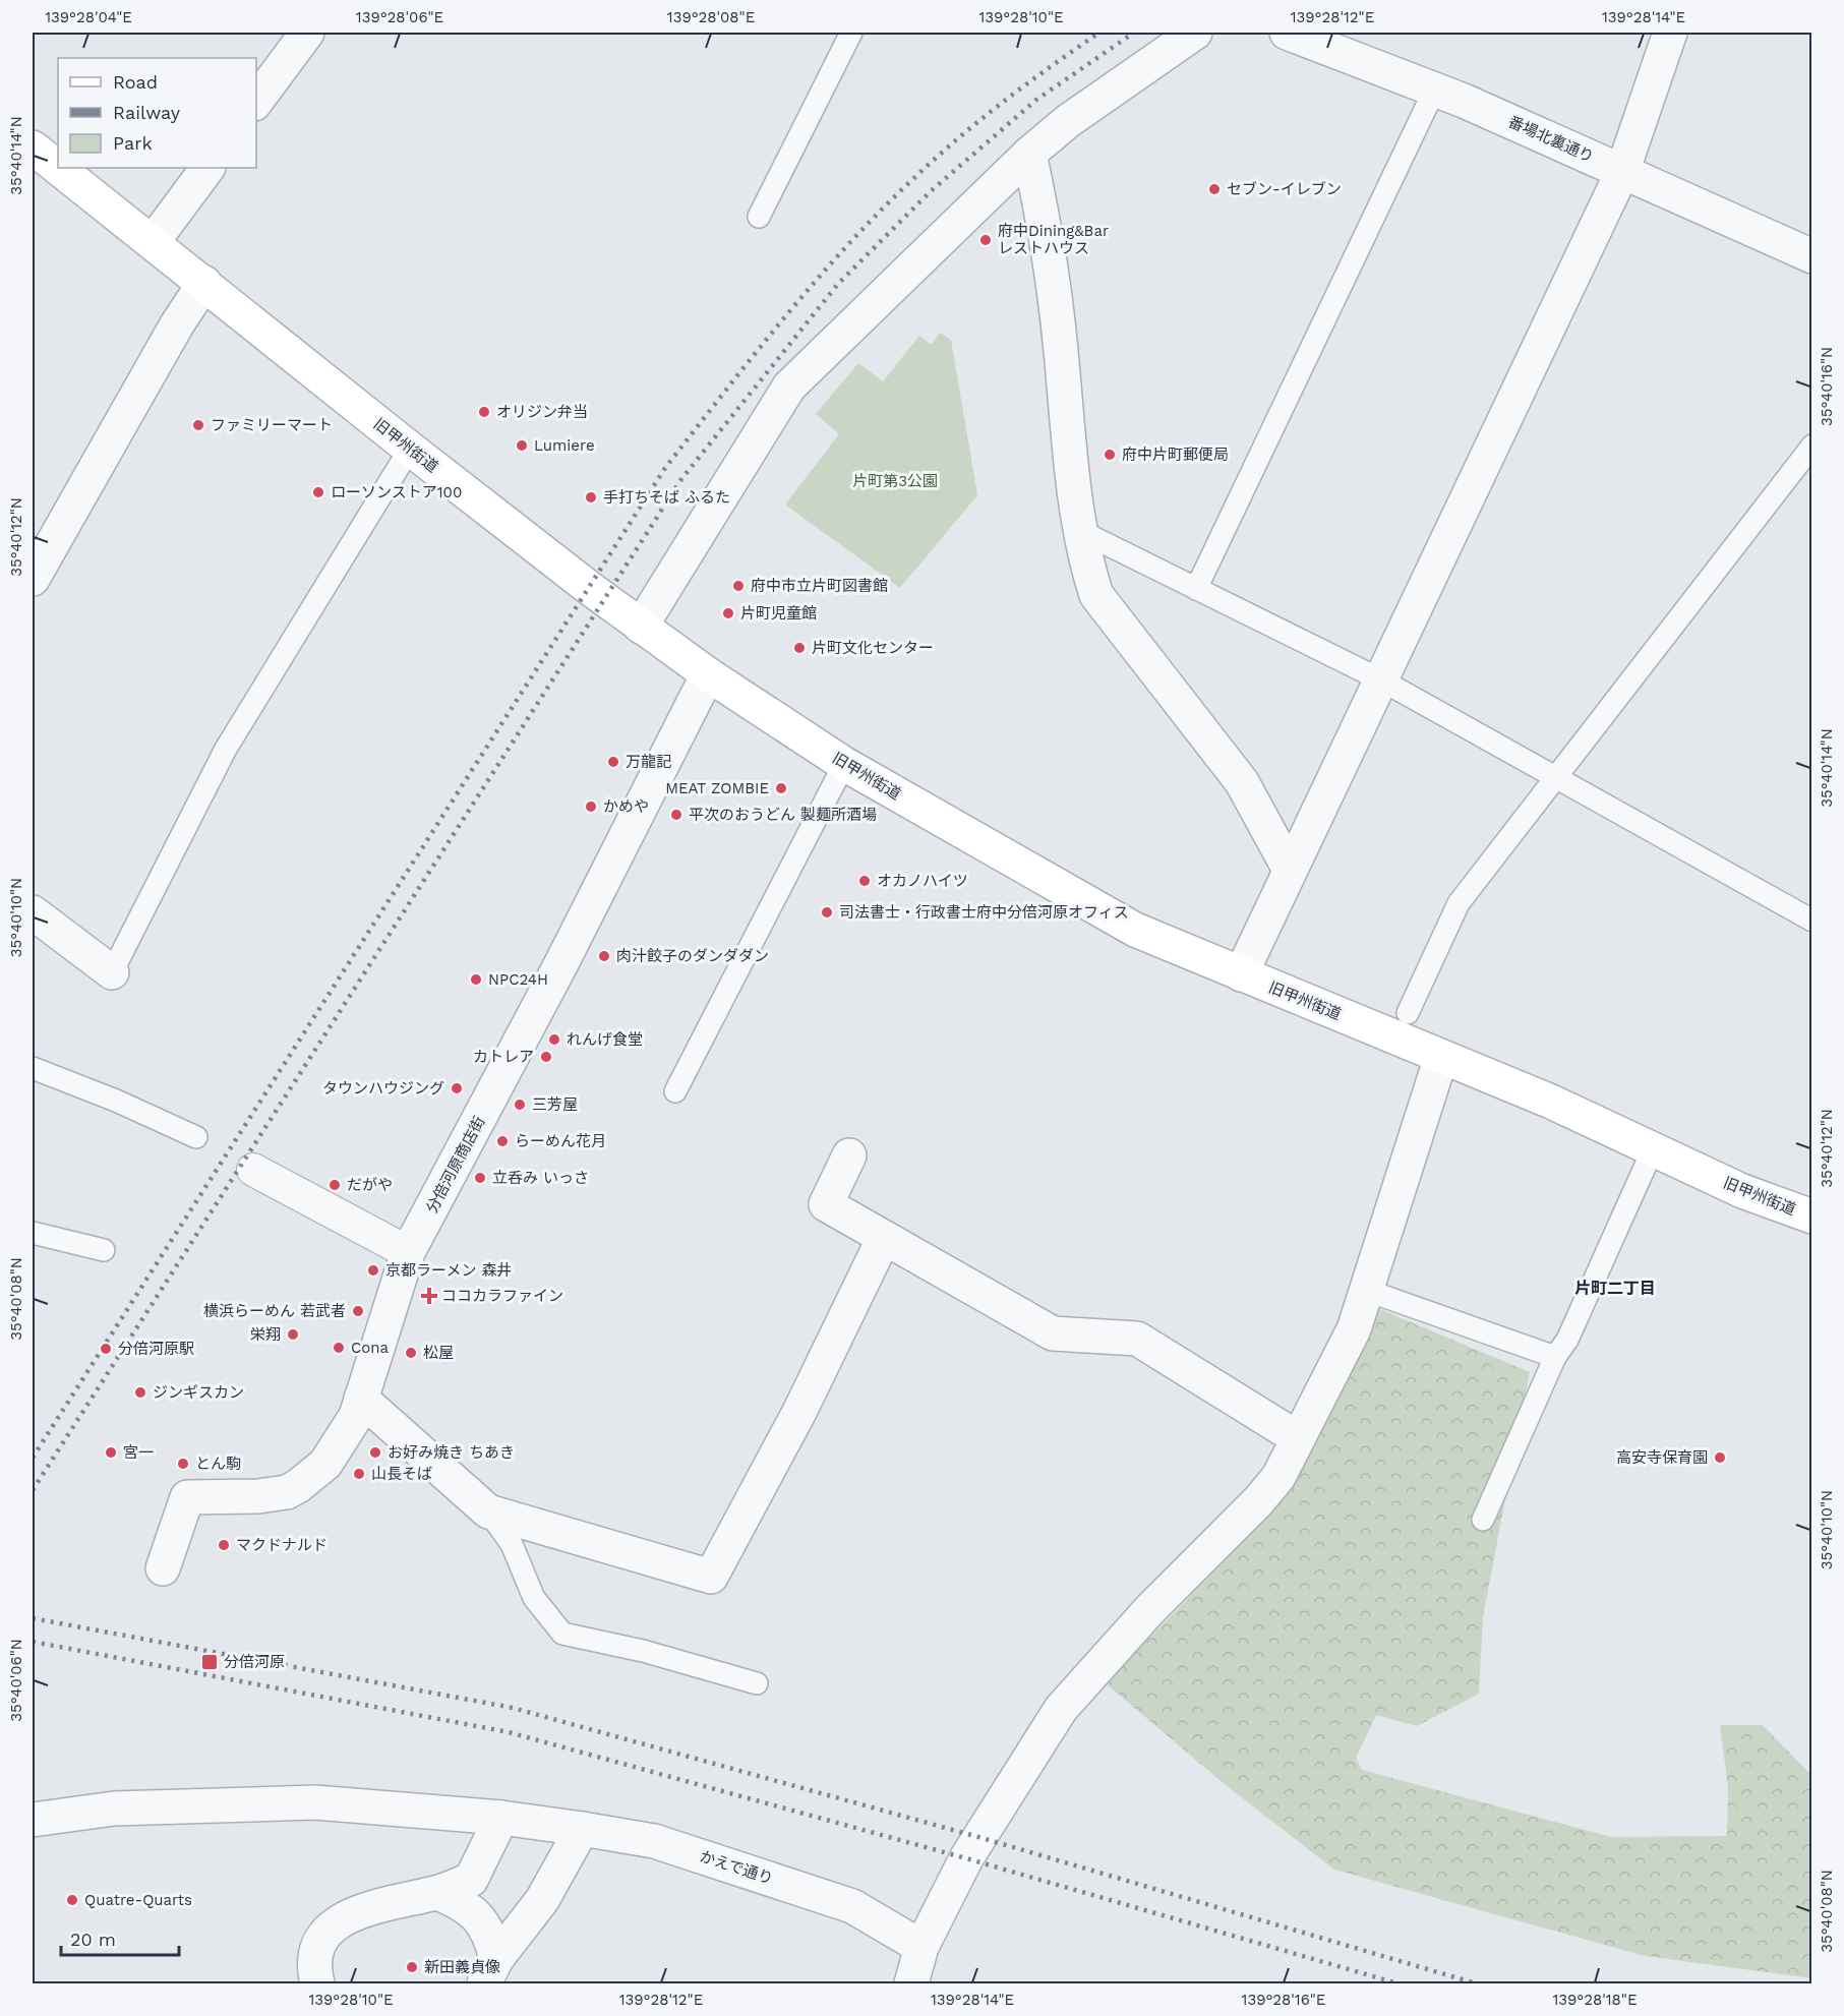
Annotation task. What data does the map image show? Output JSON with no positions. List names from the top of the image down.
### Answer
{
  "streets": {
    "main road": ["旧甲州街道"],
    "street": ["番場北裏通り", "分倍河原商店街", "かえで通り"]
  },
  "crossings": [
    ["旧甲州街道", "分倍河原商店街"]
  ],
  "districts": ["片町二丁目"],
  "parks": ["片町第3公園"],
  "places": {
    "other": [
      "セブン-イレブン",
      "府中Dining&Bar レストハウス",
      "オリジン弁当",
      "ファミリーマート",
      "Lumiere",
      "府中片町郵便局",
      "ローソンストア100",
      "手打ちそば ふるた",
      "府中市立片町図書館",
      "片町児童館",
      "片町文化センター",
      "万龍記",
      "MEAT ZOMBIE",
      "かめや",
      "平次のおうどん 製麺所酒場",
      "オカノハイツ",
      "司法書士・行政書士府中分倍河原オフィス",
      "肉汁餃子のダンダダン",
      "NPC24H",
      "れんげ食堂",
      "カトレア",
      "タウンハウジング",
      "三芳屋",
      "らーめん花月",
      "立呑み いっさ",
      "だがや",
      "京都ラーメン 森井",
      "横浜らーめん 若武者",
      "栄翔",
      "Cona",
      "分倍河原駅",
      "松屋",
      "ジンギスカン",
      "宮一",
      "お好み焼き ちあき",
      "高安寺保育園",
      "とん駒",
      "山長そば",
      "マクドナルド",
      "Quatre-Quarts",
      "新田義貞像"
    ],
    "health": ["ココカラファイン"],
    "transit": ["分倍河原"]
  },
  "legend": ["Road", "Railway", "Park"],
  "scale_bar": "20 m",
  "coordinates": [
    "139°28'04\"E",
    "139°28'06\"E",
    "139°28'08\"E",
    "139°28'10\"E",
    "139°28'12\"E",
    "139°28'14\"E",
    "35°40'14\"N",
    "35°40'16\"N",
    "35°40'12\"N",
    "35°40'10\"N",
    "35°40'08\"N",
    "35°40'06\"N",
    "139°28'16\"E",
    "139°28'18\"E"
  ]
}
